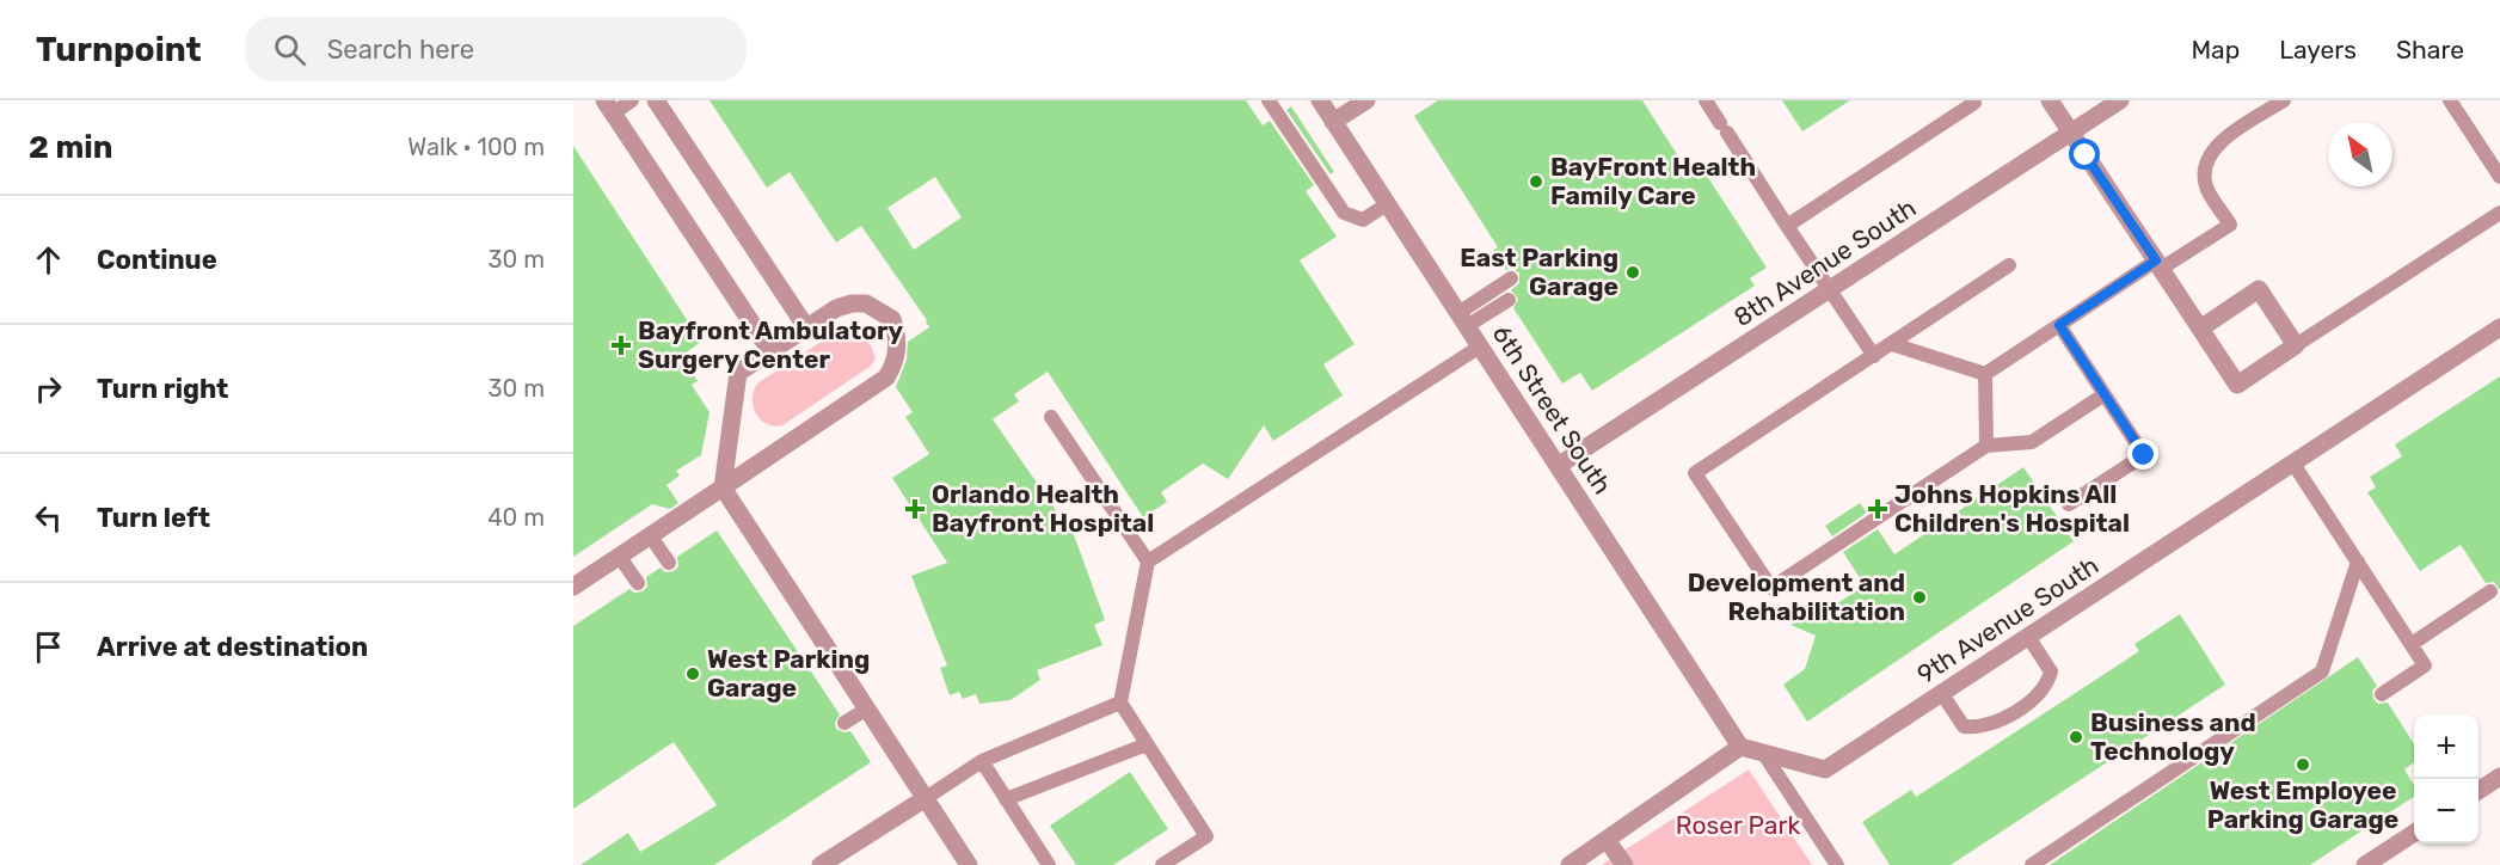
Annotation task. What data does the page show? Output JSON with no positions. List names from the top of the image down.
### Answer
{
  "streets": {
    "street": ["8th Avenue South", "6th Street South", "9th Avenue South"]
  },
  "crossings": [
    ["8th Avenue South", "6th Street South"],
    ["6th Street South", "9th Avenue South"]
  ],
  "parks": ["Roser Park"],
  "places": {
    "other": [
      "BayFront Health Family Care",
      "East Parking Garage",
      "Development and Rehabilitation",
      "West Parking Garage",
      "Business and Technology",
      "West Employee Parking Garage"
    ],
    "health": ["Bayfront Ambulatory Surgery Center", "Orlando Health Bayfront Hospital", "Johns Hopkins All Children's Hospital"]
  },
  "north": "top left",
  "page": {
    "header": "Turnpoint",
    "search": "Search here",
    "nav": ["Map", "Layers", "Share"],
    "heading": ["2 min", "Walk · 100 m"],
    "list": [
      ["Continue", "30 m"],
      ["Turn right", "30 m"],
      ["Turn left", "40 m"],
      "Arrive at destination"
    ],
    "map_buttons": ["+", "−"]
  }
}
